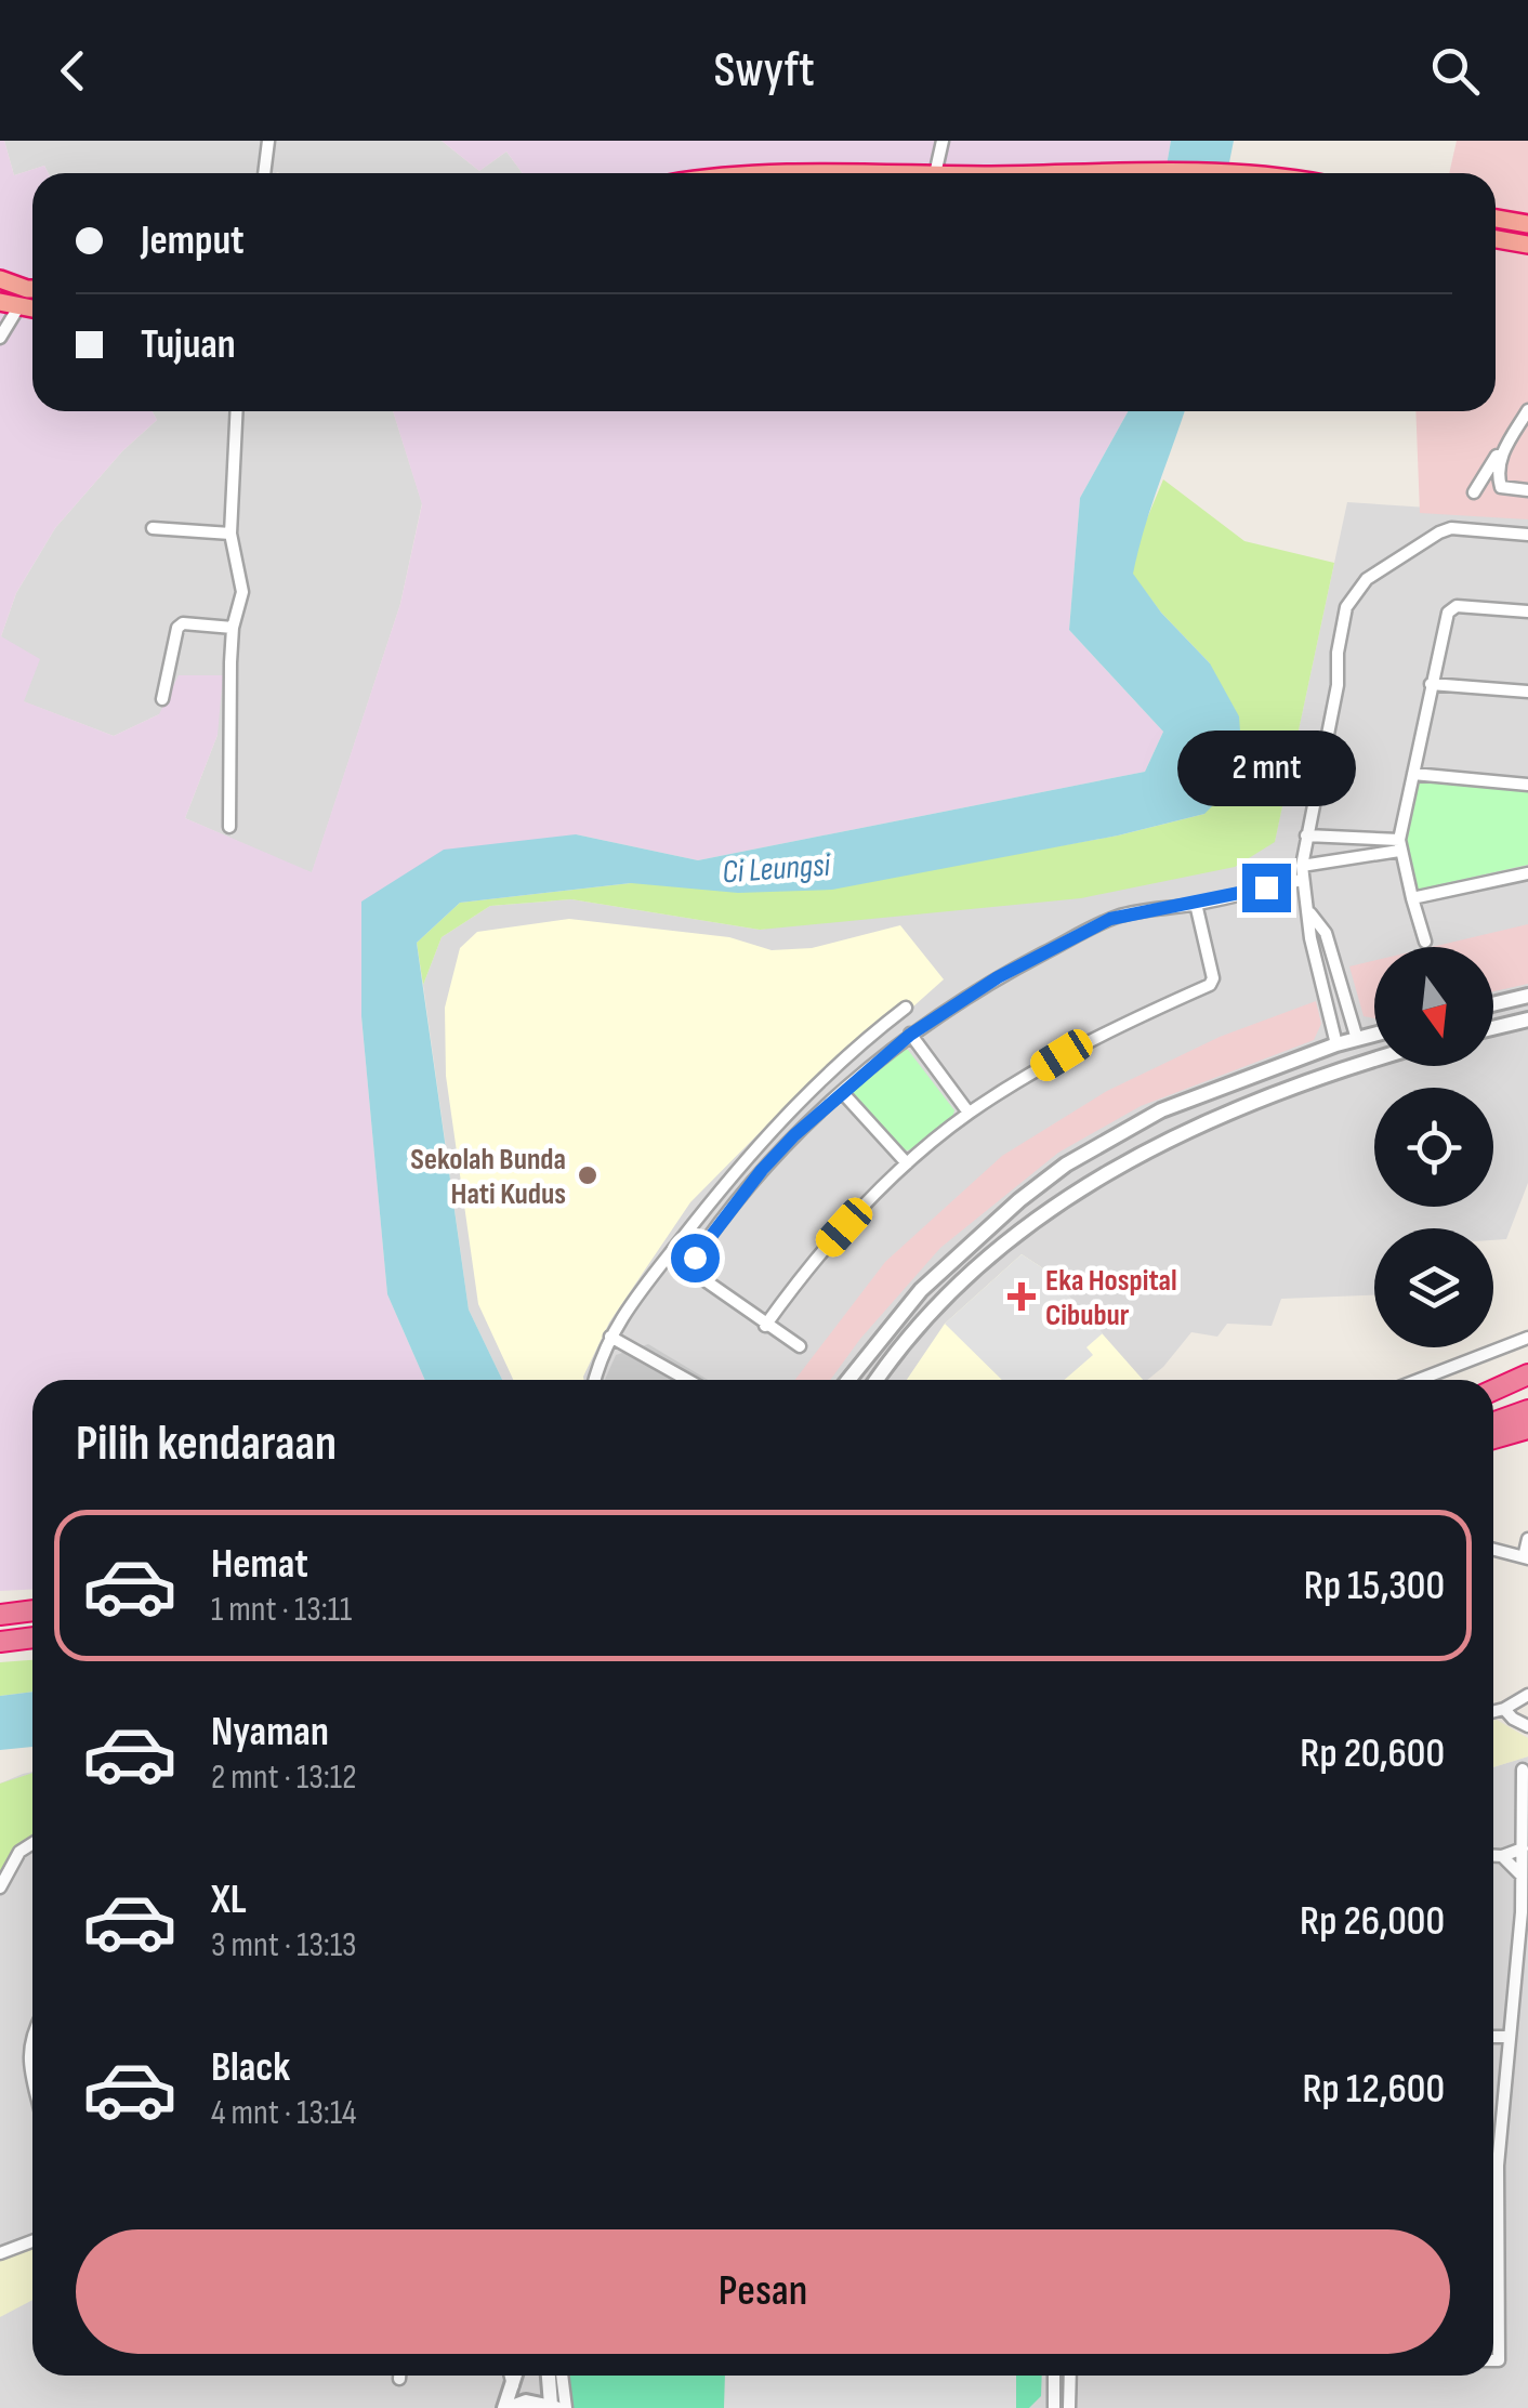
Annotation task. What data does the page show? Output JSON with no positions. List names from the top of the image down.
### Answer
{
  "water": ["Ci Leungsi"],
  "places": {
    "other": ["Sekolah Bunda Hati Kudus"],
    "health": ["Eka Hospital Cibubur"]
  },
  "north": "bottom",
  "page": {
    "header": "Swyft",
    "banner": ["Jemput", "Tujuan"],
    "bubble": "2 mnt",
    "heading": "Pilih kendaraan",
    "list": [
      {
        "name": "Hemat",
        "note": "1 mnt · 13:11",
        "value": "Rp 15,300"
      },
      {
        "name": "Nyaman",
        "note": "2 mnt · 13:12",
        "value": "Rp 20,600"
      },
      {
        "name": "XL",
        "note": "3 mnt · 13:13",
        "value": "Rp 26,000"
      },
      {
        "name": "Black",
        "note": "4 mnt · 13:14",
        "value": "Rp 12,600"
      }
    ],
    "buttons": "Pesan"
  }
}
